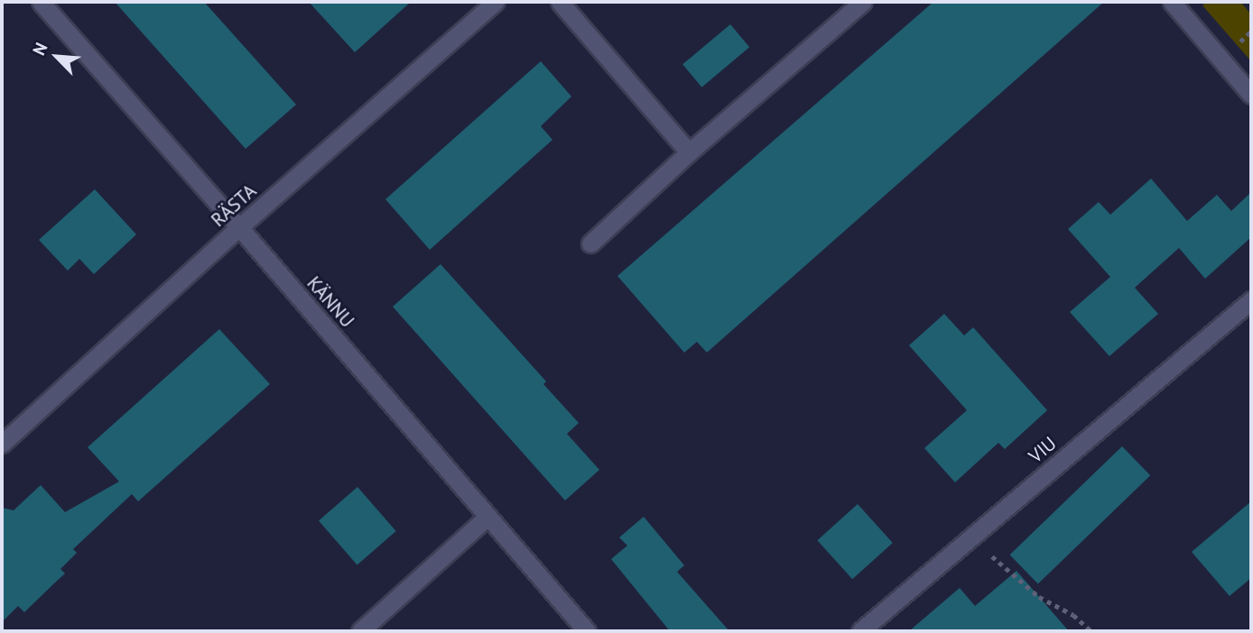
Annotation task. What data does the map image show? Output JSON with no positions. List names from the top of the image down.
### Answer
{
  "streets": {
    "street": ["RÄSTA", "KÄNNU", "VIU"]
  },
  "crossings": [
    ["RÄSTA", "KÄNNU"]
  ],
  "north": "top left"
}
